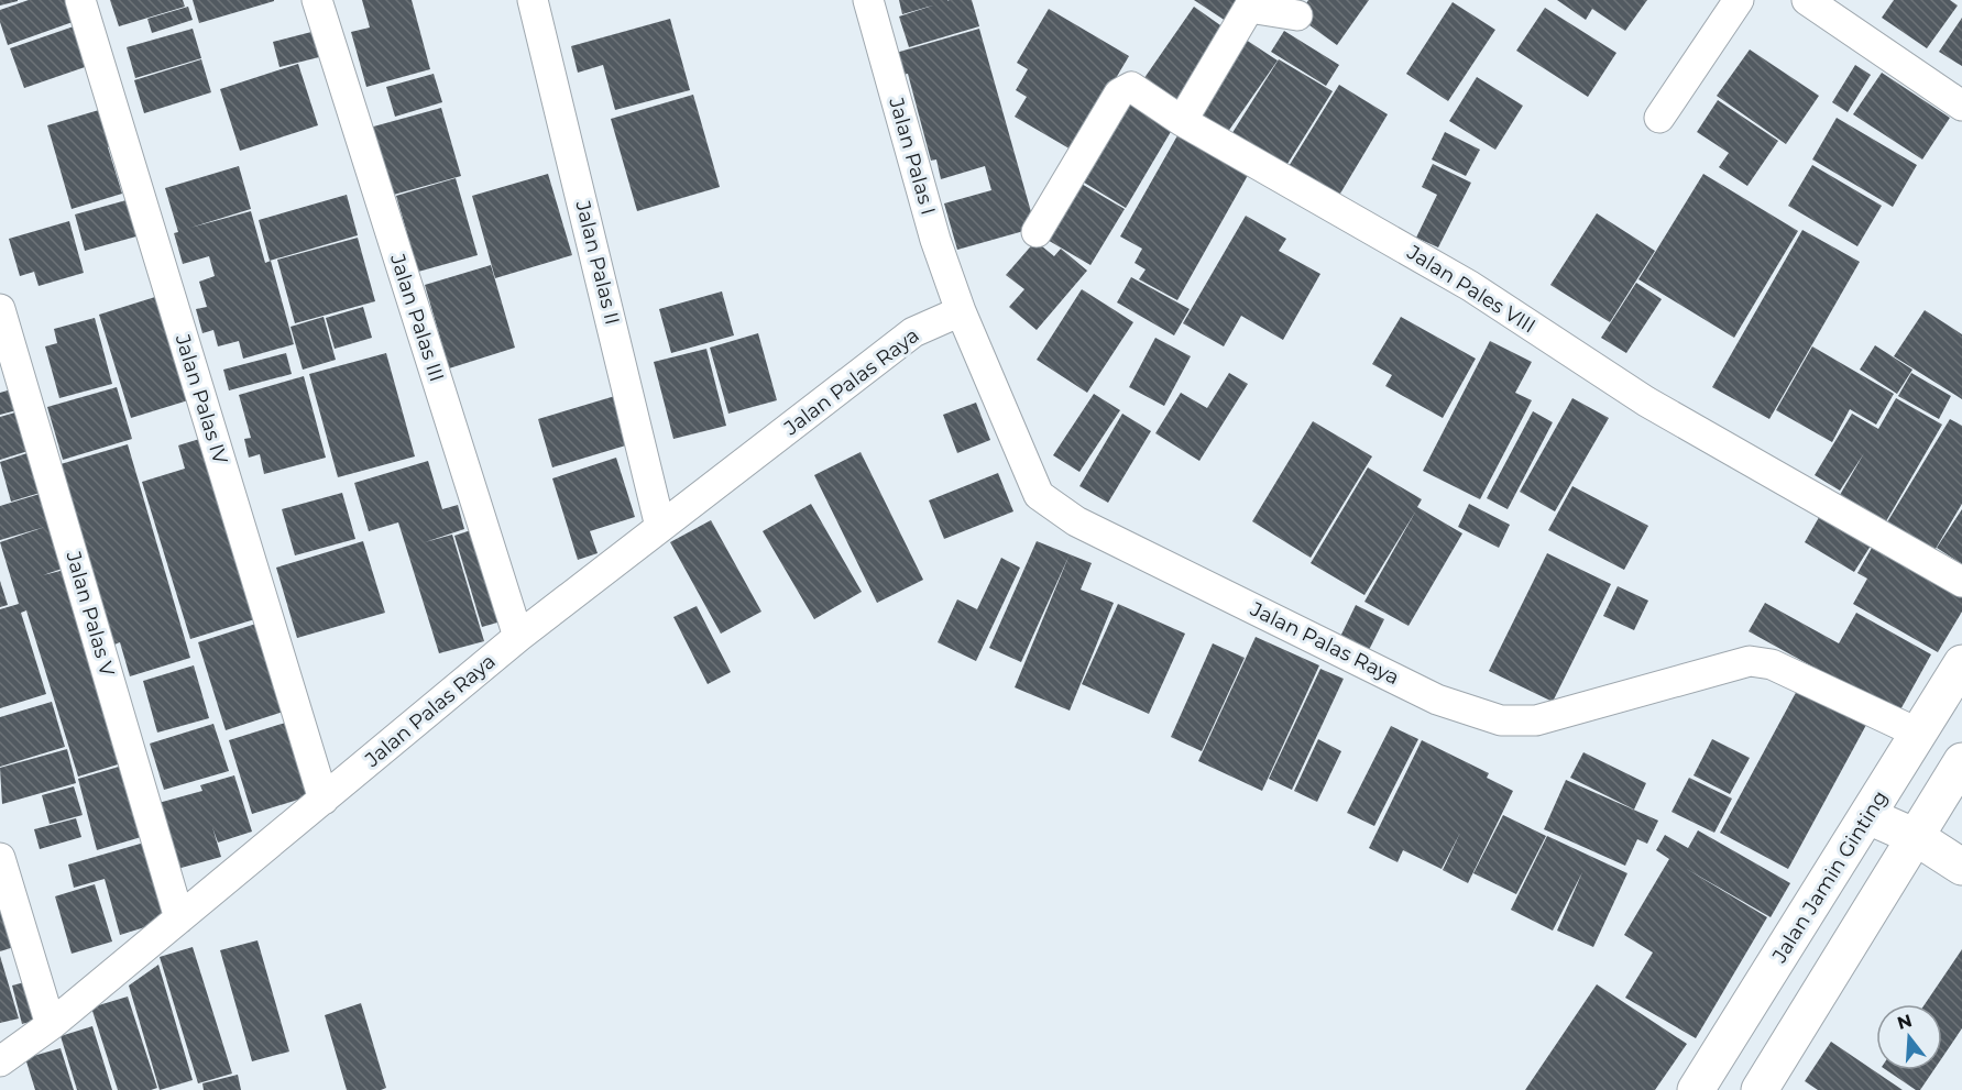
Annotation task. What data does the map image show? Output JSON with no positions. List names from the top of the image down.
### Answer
{
  "streets": {
    "main road": ["Jalan Jamin Ginting"],
    "street": [
      "Jalan Palas I",
      "Jalan Palas II",
      "Jalan Pales VIII",
      "Jalan Palas III",
      "Jalan Palas Raya",
      "Jalan Palas IV",
      "Jalan Palas V"
    ]
  },
  "crossings": [
    ["Jalan Palas I", "Jalan Palas Raya"],
    ["Jalan Palas II", "Jalan Palas Raya"],
    ["Jalan Palas III", "Jalan Palas Raya"],
    ["Jalan Palas Raya", "Jalan Palas IV"],
    ["Jalan Palas Raya", "Jalan Palas V"],
    ["Jalan Palas Raya", "Jalan Jamin Ginting"]
  ],
  "north": "top"
}
